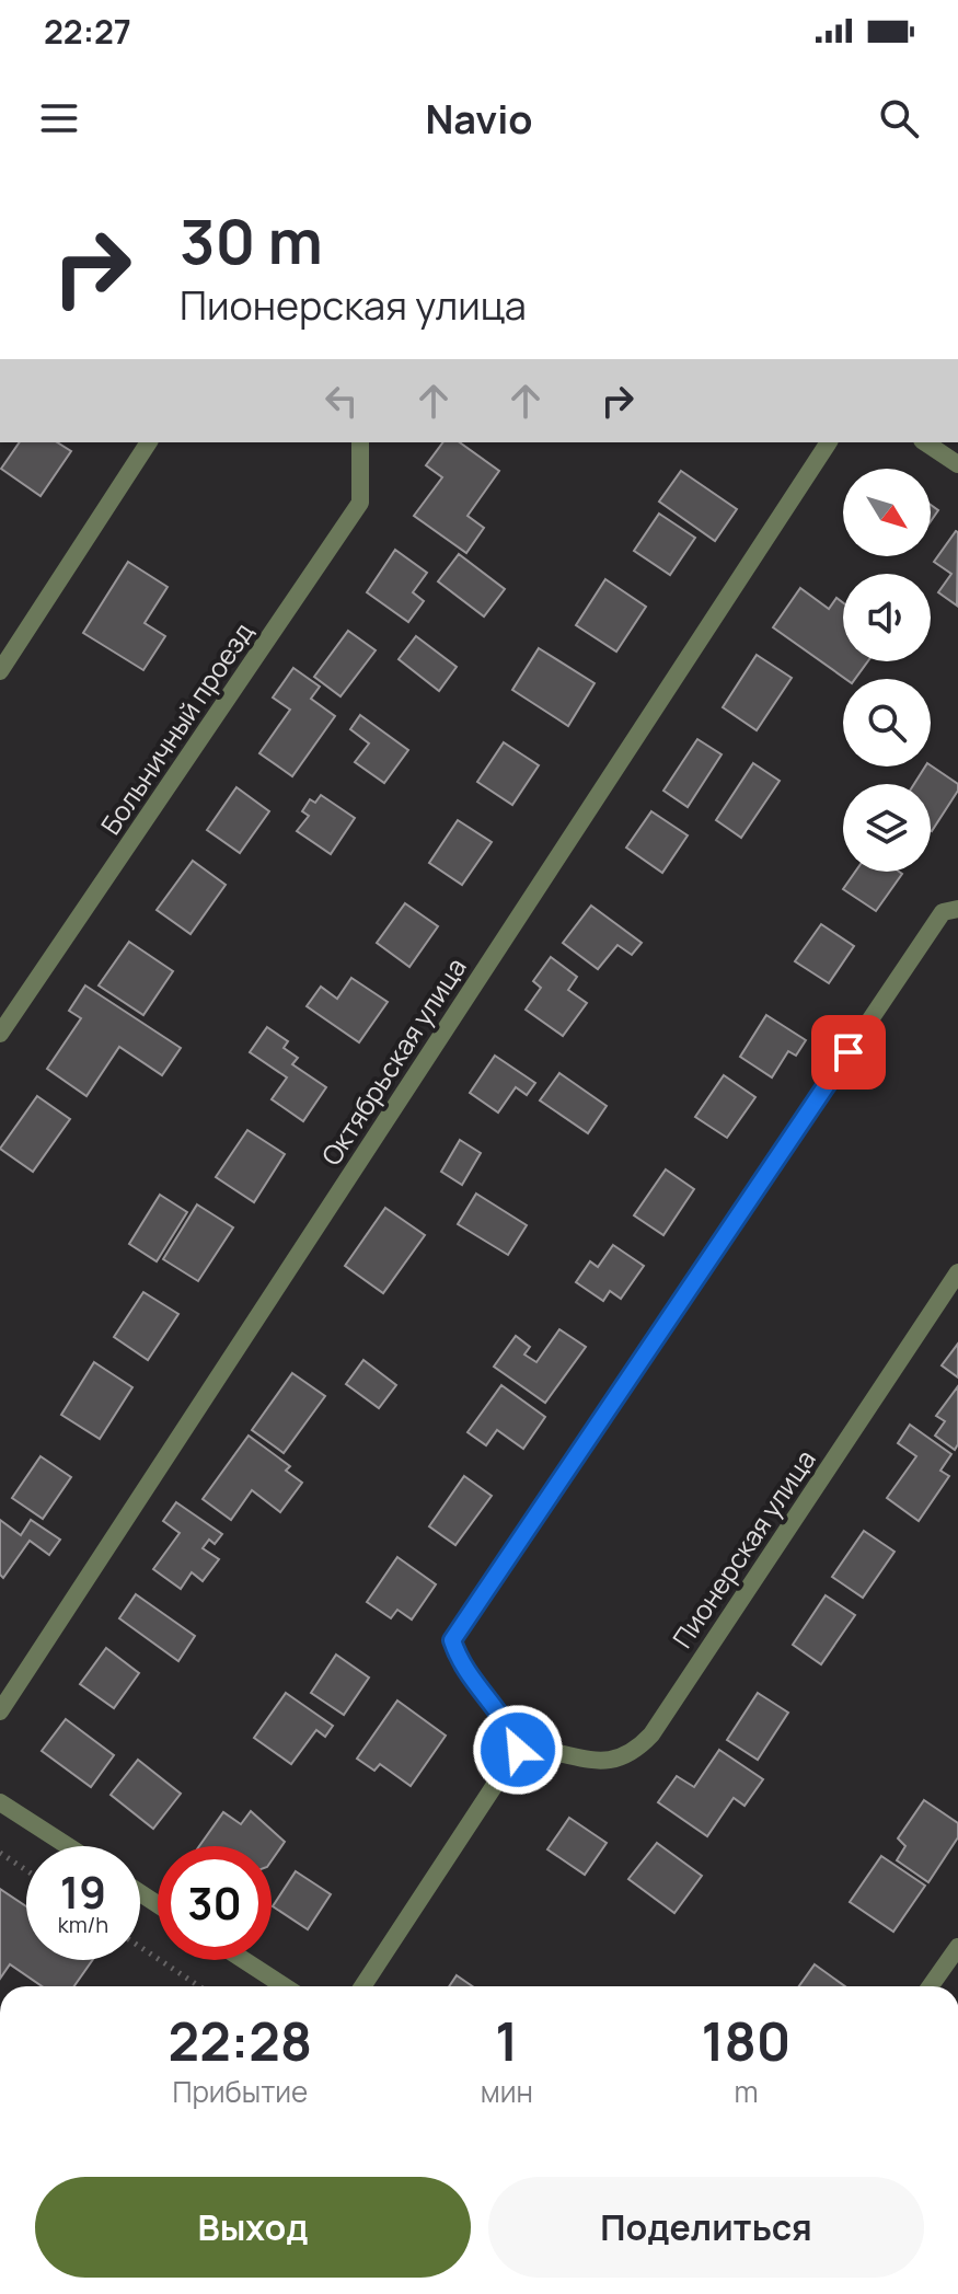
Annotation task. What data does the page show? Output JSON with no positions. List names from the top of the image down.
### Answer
{
  "streets": {
    "street": ["Больничный проезд", "Октябрьская улица", "Пионерская улица"]
  },
  "north": "bottom right",
  "page": {
    "status": "22:27",
    "header": "Navio",
    "turn": ["30 m", "Пионерская улица"],
    "speed": "19 km/h",
    "limit": "30",
    "eta": [
      "22:28",
      "Прибытие",
      "1",
      "мин",
      "180",
      "m"
    ],
    "buttons": ["Выход", "Поделиться"]
  }
}
